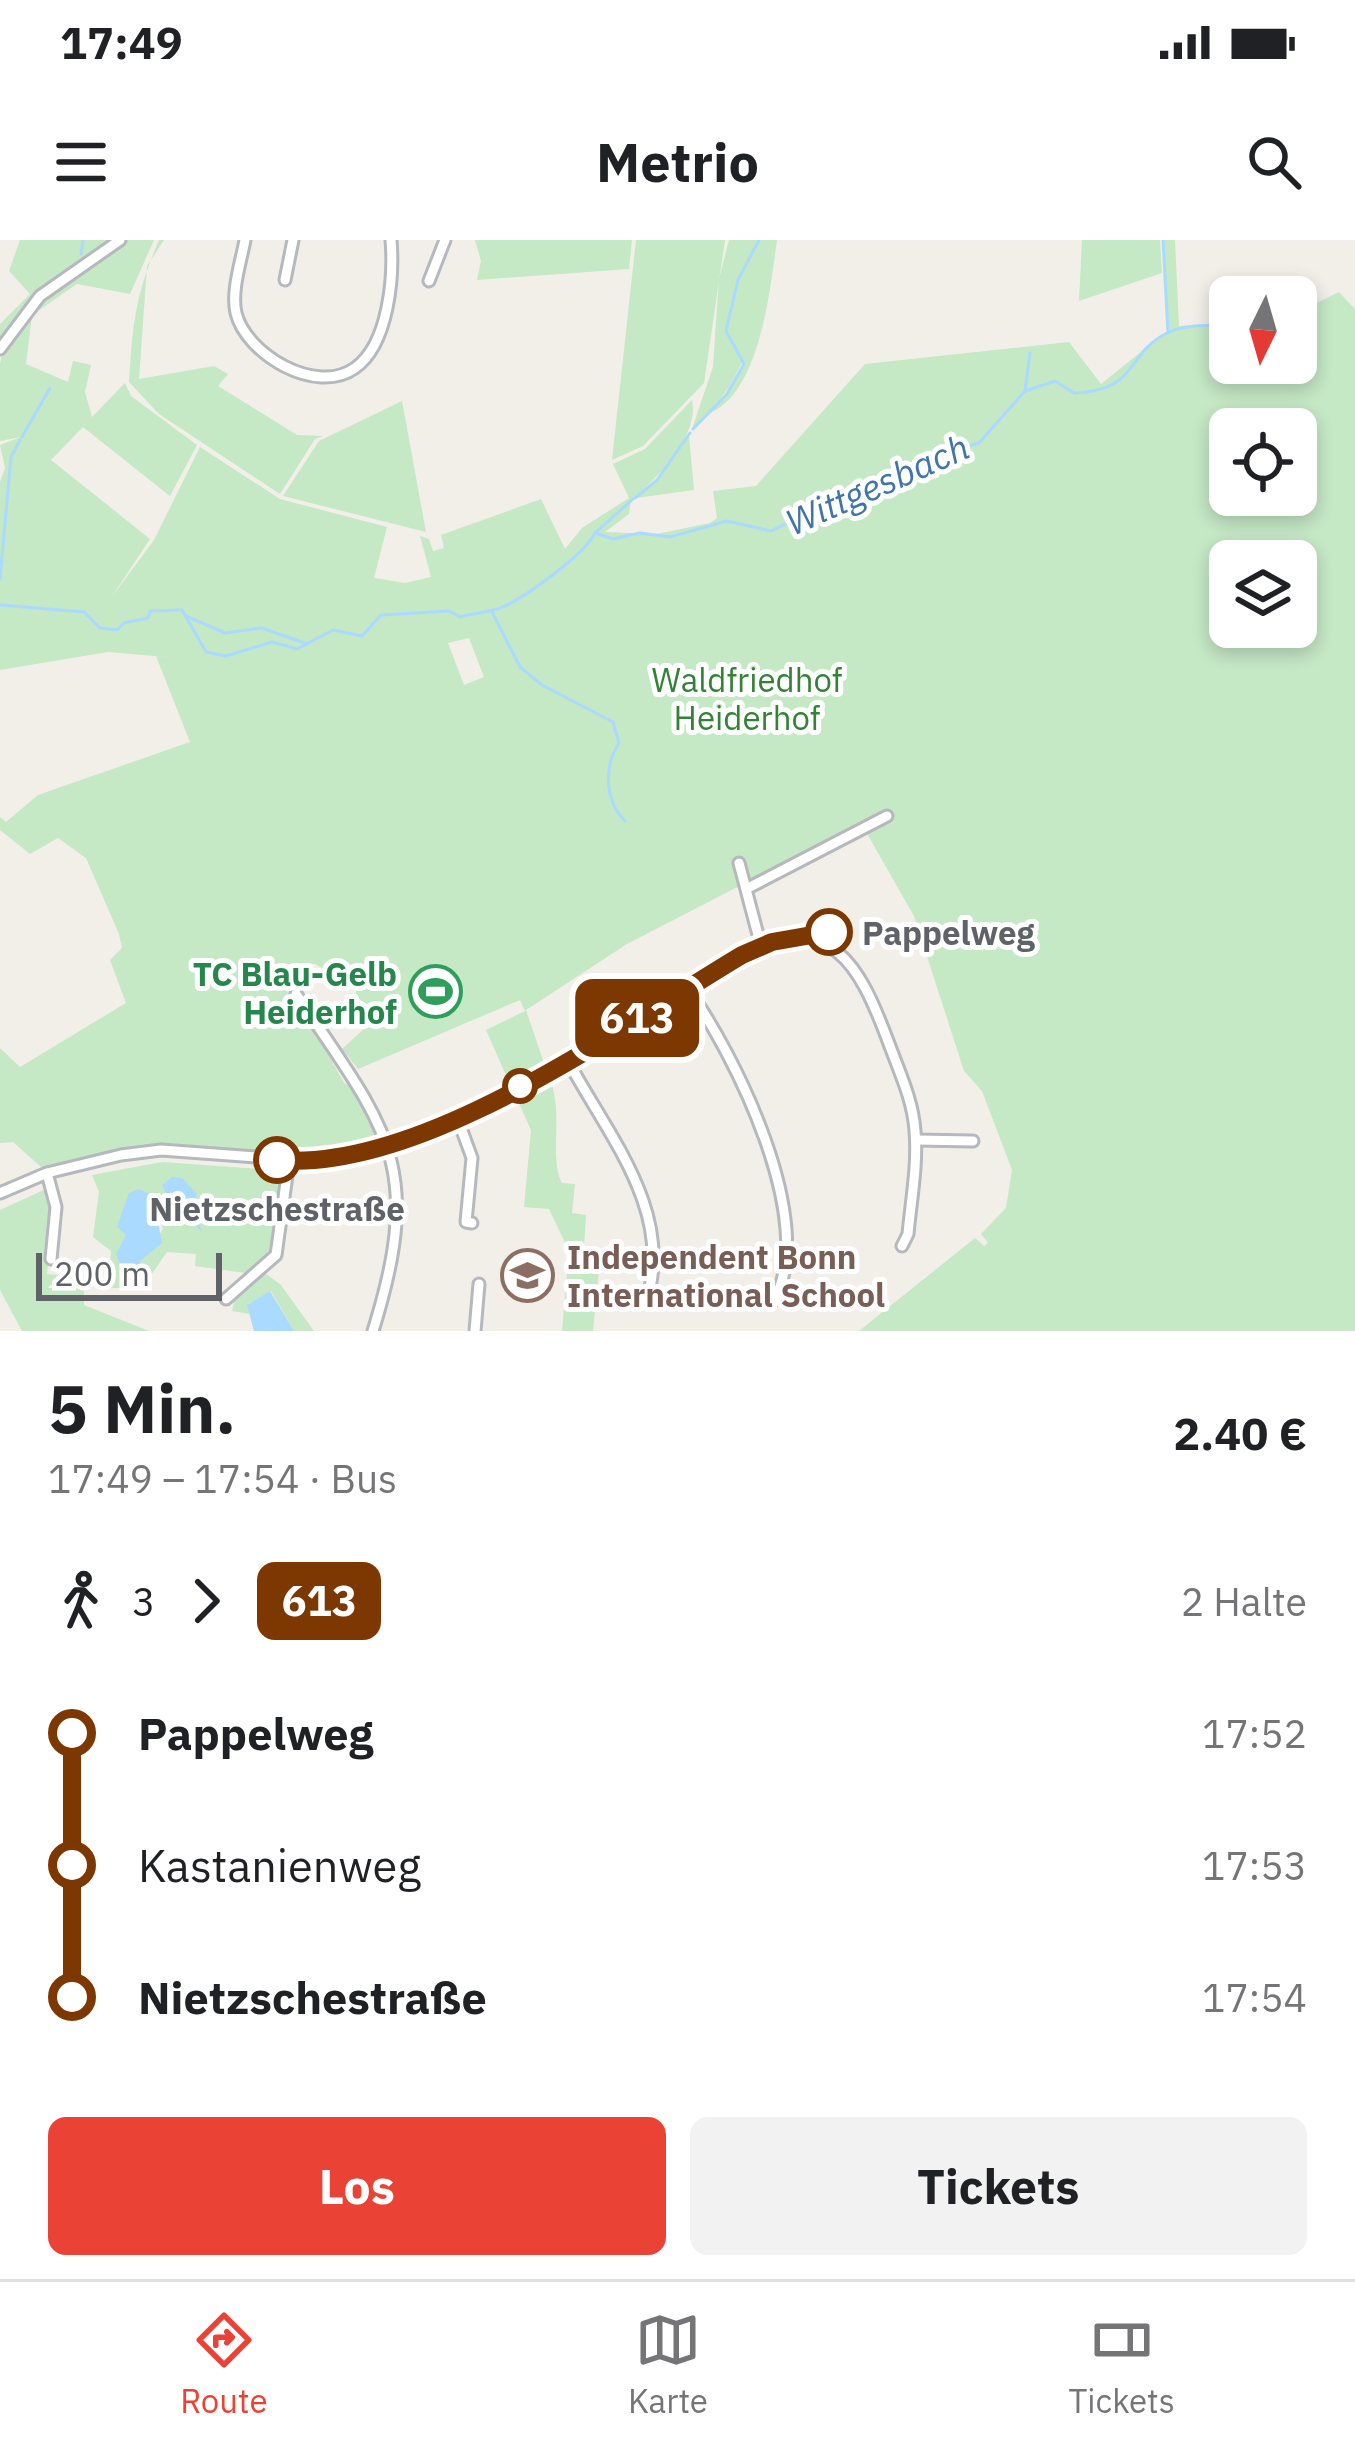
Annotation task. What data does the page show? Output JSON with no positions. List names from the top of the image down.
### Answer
{
  "water": ["Wittgesbach"],
  "parks": ["Waldfriedhof Heiderhof"],
  "places": {
    "other": ["Pappelweg", "Nietzschestraße"],
    "sports": ["TC Blau-Gelb Heiderhof"],
    "school or university": ["Independent Bonn International School"]
  },
  "lines": ["bus line 613"],
  "scale_bar": "200 m",
  "north": "bottom",
  "page": {
    "status": "17:49",
    "header": "Metrio",
    "on_map": "613",
    "scale": "200 m",
    "heading": ["5 Min.", "17:49 – 17:54 · Bus", "2.40 €"],
    "legs": ["3", "613", "2 Halte"],
    "list": [
      {
        "name": "Pappelweg",
        "value": "17:52"
      },
      {
        "name": "Kastanienweg",
        "value": "17:53"
      },
      {
        "name": "Nietzschestraße",
        "value": "17:54"
      }
    ],
    "buttons": ["Los", "Tickets"],
    "tabs": ["Route", "Karte", "Tickets"]
  }
}
